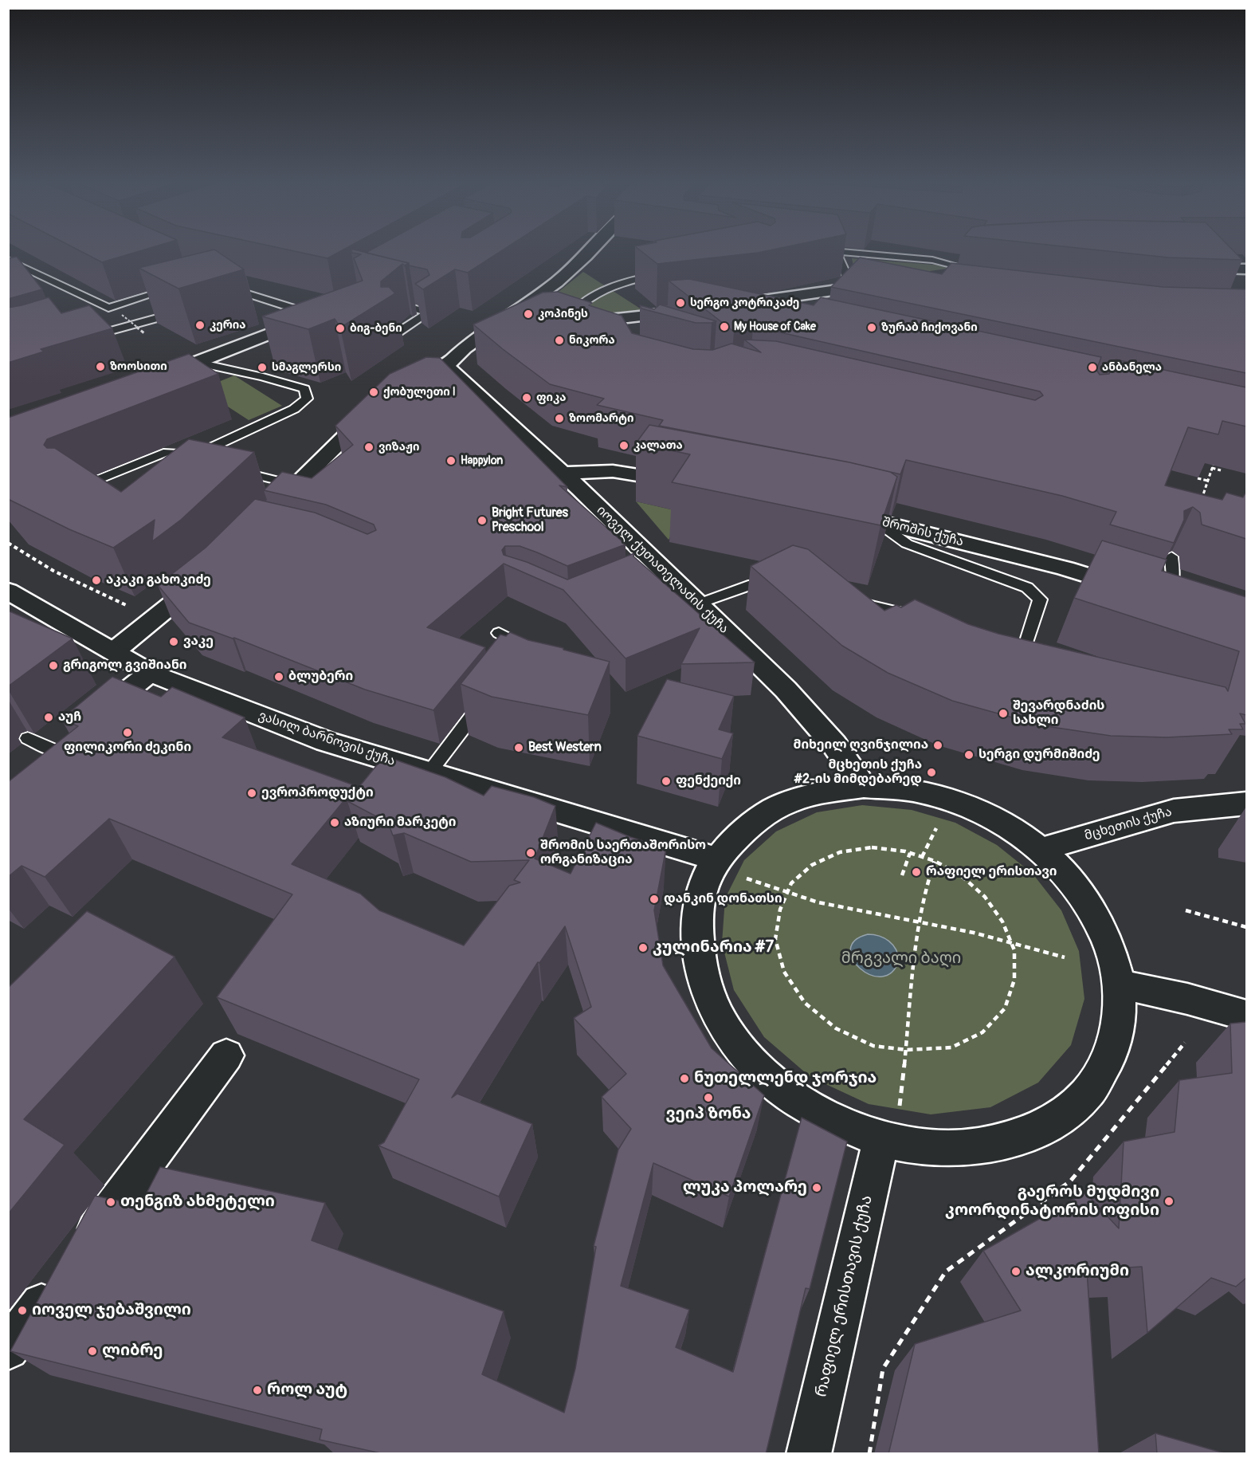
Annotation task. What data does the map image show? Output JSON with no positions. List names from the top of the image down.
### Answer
{
  "streets": {
    "street": [
      "შროშის ქუჩა",
      "იოველ ქუთათელაძის ქუჩა",
      "ვასილ ბარნოვის ქუჩა",
      "მცხეთის ქუჩა",
      "რაფიელ ერისთავის ქუჩა"
    ]
  },
  "parks": ["მრგვალი ბაღი"],
  "places": [
    "სერგო კოტრიკაძე",
    "კოპინეს",
    "კერია",
    "My House of Cake",
    "ზურაბ ჩიქოვანი",
    "ბიგ-ბენი",
    "ნიკორა",
    "ზოოსითი",
    "სმაგლერსი",
    "ანბანელა",
    "ქობულეთი I",
    "ფიკა",
    "ზოომარტი",
    "კალათა",
    "ვიზაჟი",
    "Happylon",
    "Bright Futures Preschool",
    "აკაკი გახოკიძე",
    "ვაკე",
    "გრიგოლ გვიშიანი",
    "ბლუბერი",
    "შევარდნაძის სახლი",
    "აუჩ",
    "ფილიკორი ძეკინი",
    "მიხეილ ღვინჯილია",
    "Best Western",
    "სერგი დურმიშიძე",
    "მცხეთის ქუჩა #2-ის მიმდებარედ",
    "ფენქეიქი",
    "ევროპროდუქტი",
    "აზიური მარკეტი",
    "შრომის საერთაშორისო ორგანიზაცია",
    "რაფიელ ერისთავი",
    "დანკინ დონათსი",
    "კულინარია #7",
    "ნუთელლენდ ჯორჯია",
    "ვეიპ ზონა",
    "ლუკა პოლარე",
    "გაეროს მუდმივი კოორდინატორის ოფისი",
    "თენგიზ ახმეტელი",
    "ალკორიუმი",
    "იოველ ჯებაშვილი",
    "ლიბრე",
    "როლ აუტ"
  ]
}
